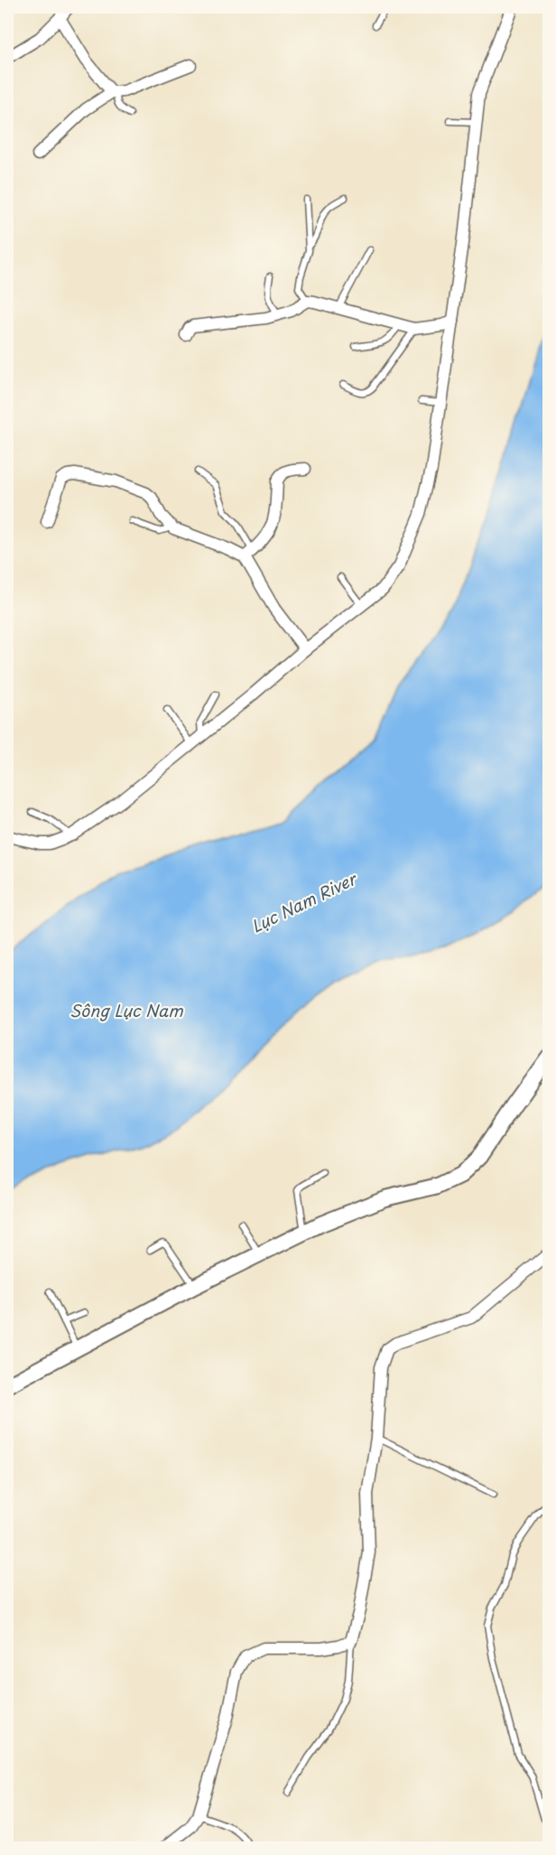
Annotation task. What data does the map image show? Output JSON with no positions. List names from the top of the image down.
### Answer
{
  "water": ["Lục Nam River", "Sông Lục Nam"]
}
